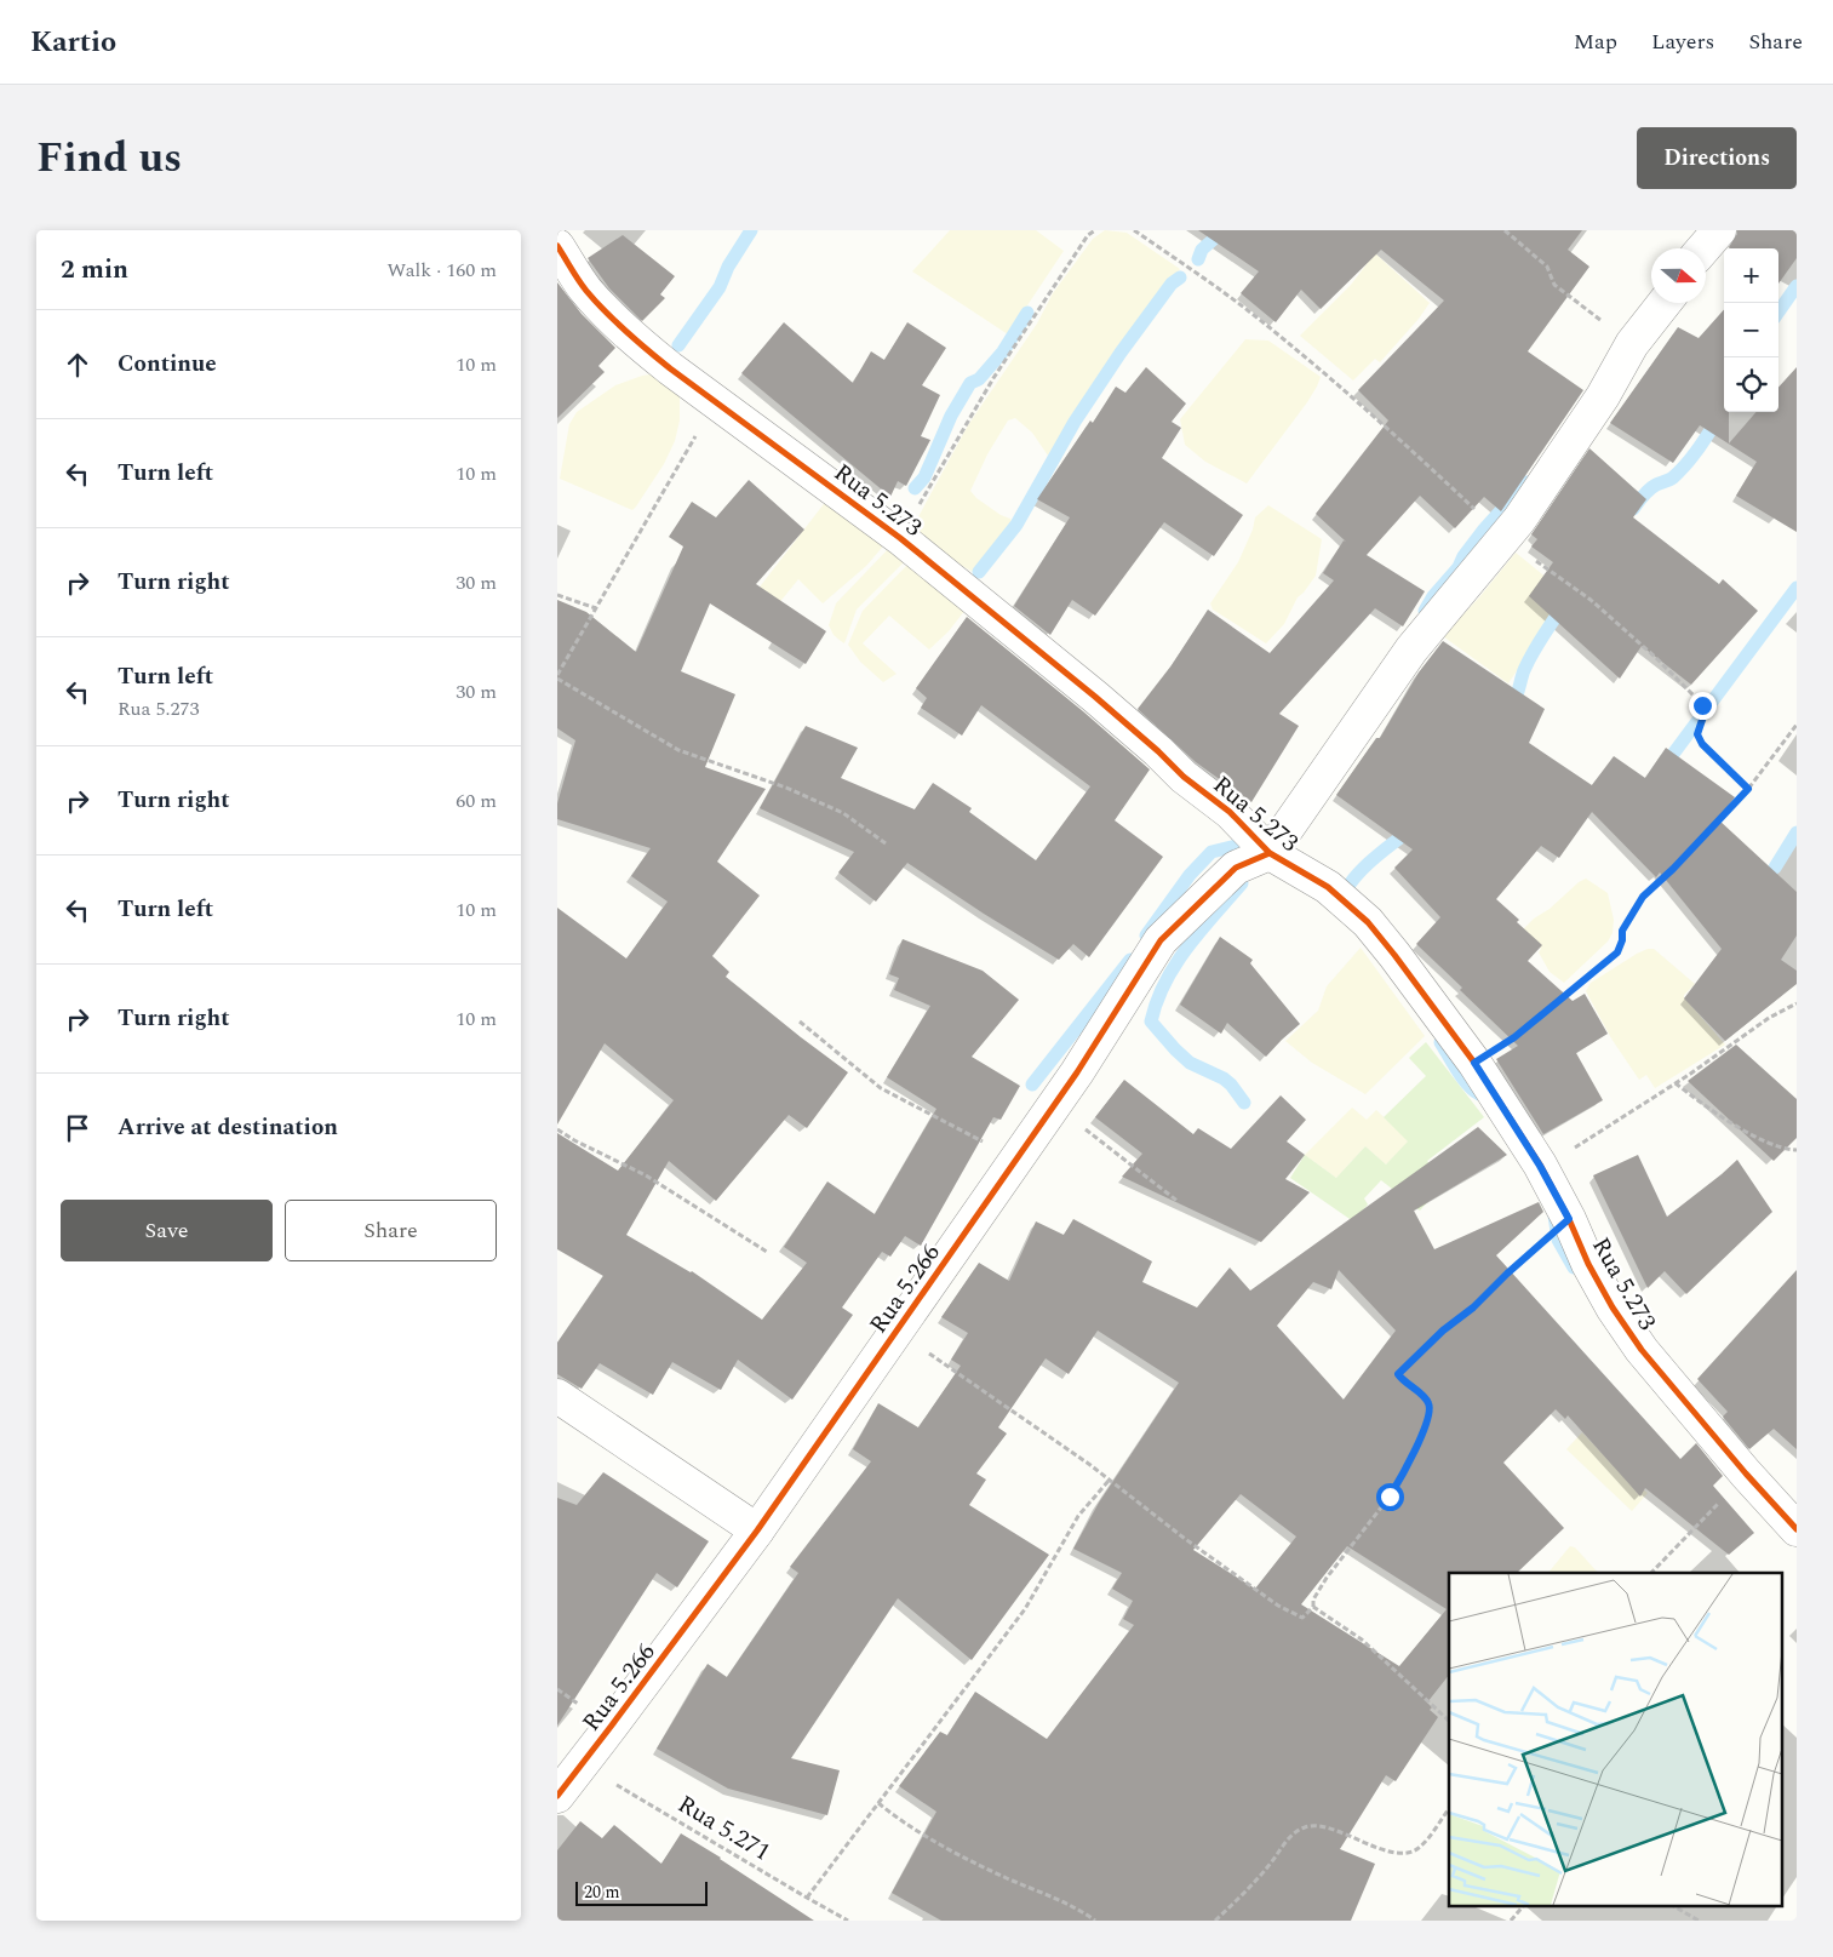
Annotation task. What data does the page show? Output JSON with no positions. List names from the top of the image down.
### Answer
{
  "streets": {
    "street": ["Rua 5.273", "Rua 5.266"],
    "path": ["Rua 5.271"]
  },
  "crossings": [
    ["Rua 5.273", "Rua 5.266"],
    ["Rua 5.266", "Rua 5.271"]
  ],
  "scale_bar": "20 m",
  "north": "right",
  "page": {
    "header": "Kartio",
    "nav": ["Map", "Layers", "Share"],
    "title": "Find us",
    "buttons": [
      "Directions",
      ["Save", "Share"]
    ],
    "heading": ["2 min", "Walk · 160 m"],
    "map_buttons": ["+", "−"],
    "list": [
      ["Continue", "10 m"],
      ["Turn left", "10 m"],
      ["Turn right", "30 m"],
      ["Turn left", "Rua 5.273", "30 m"],
      ["Turn right", "60 m"],
      ["Turn left", "10 m"],
      ["Turn right", "10 m"],
      "Arrive at destination"
    ],
    "scale": "20 m"
  }
}
